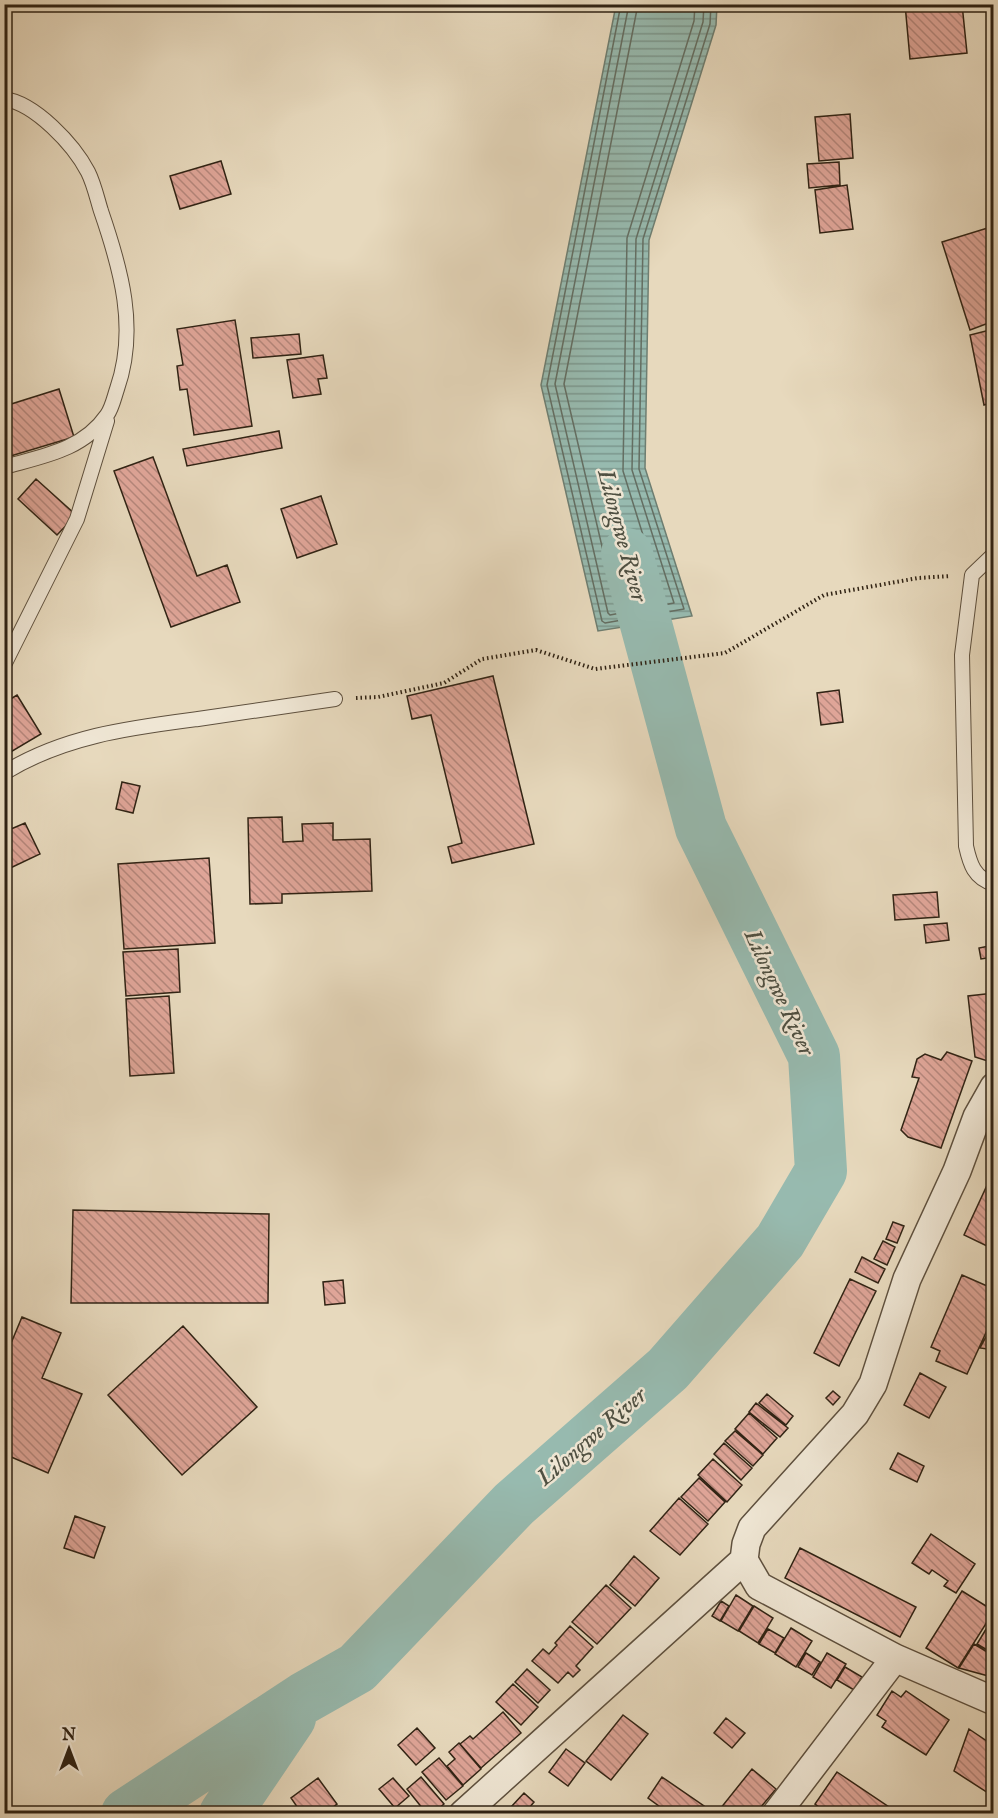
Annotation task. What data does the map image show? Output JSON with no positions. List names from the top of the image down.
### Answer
{
  "water": ["Lilongwe River"],
  "north": "top"
}
